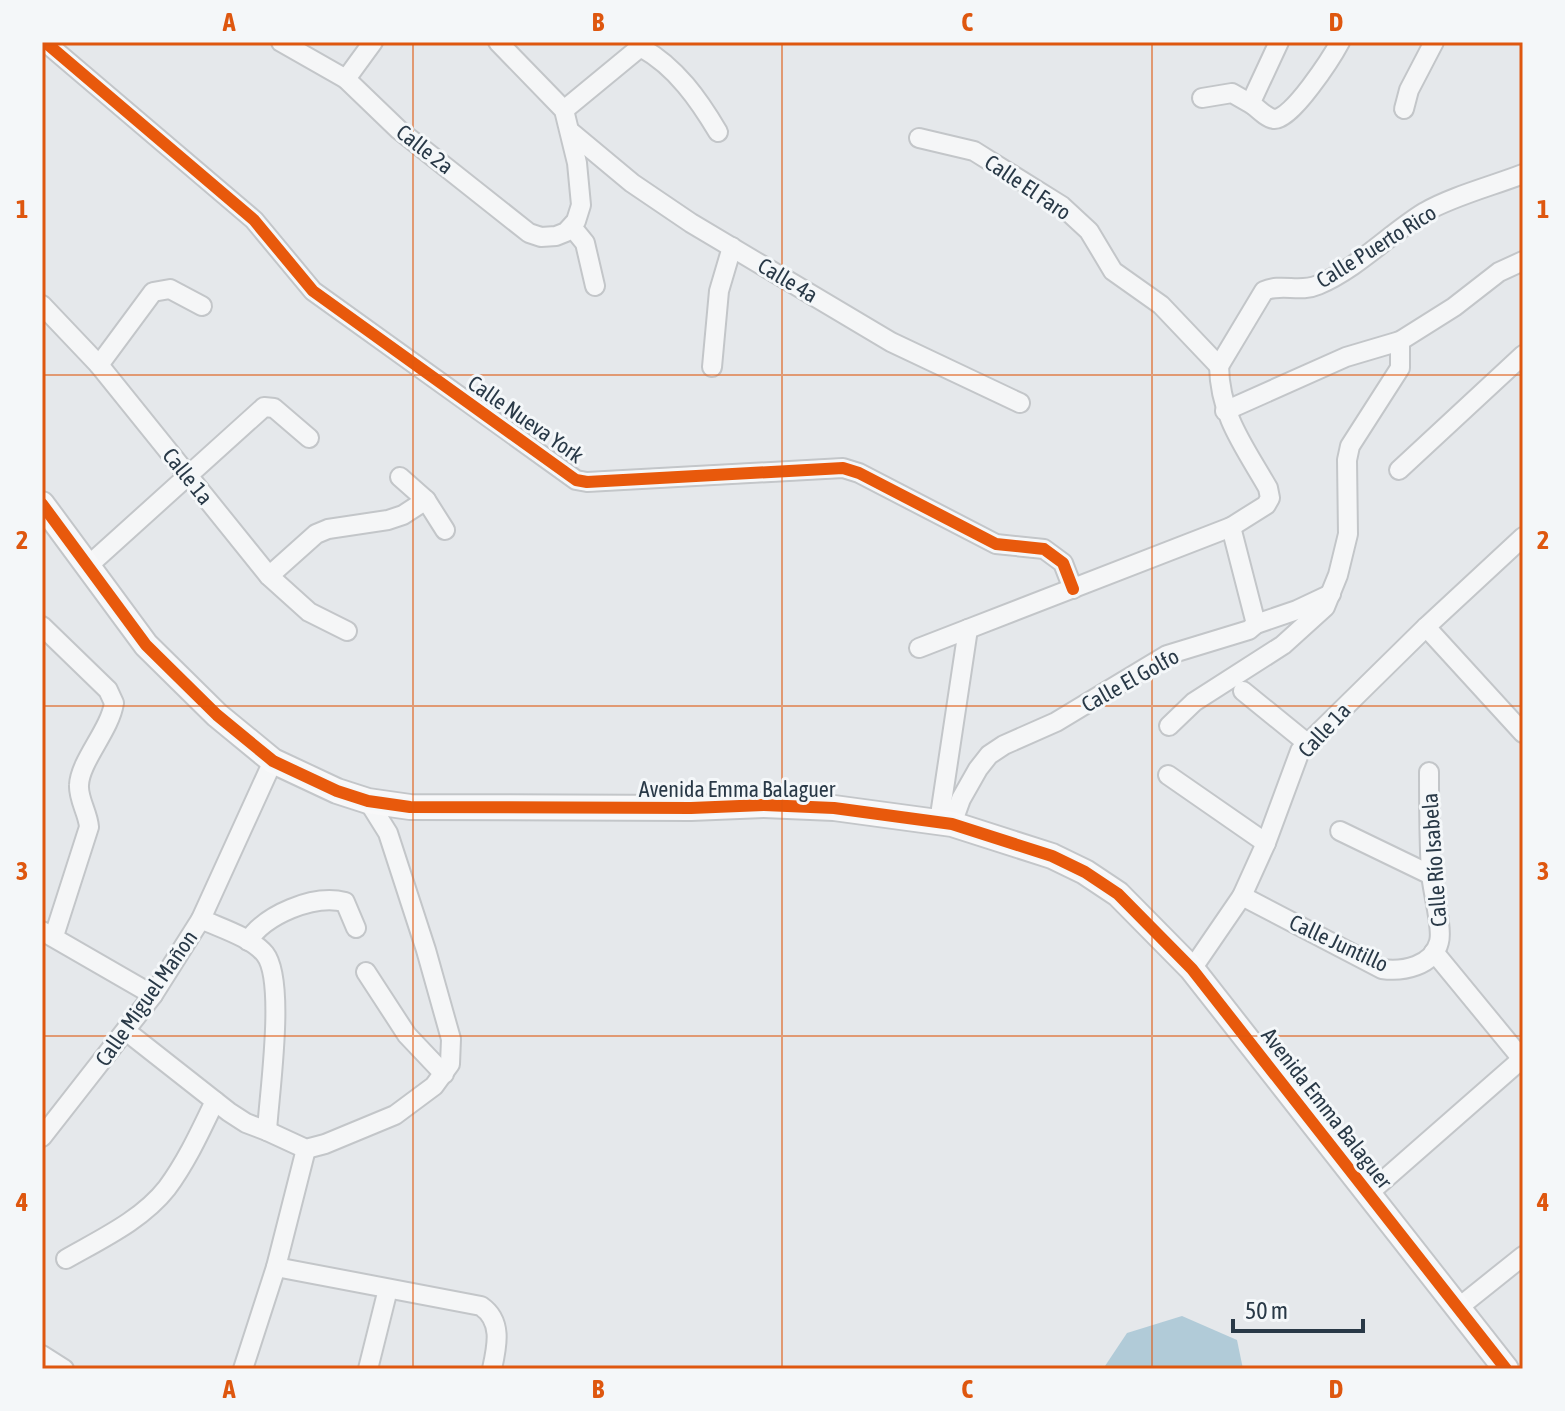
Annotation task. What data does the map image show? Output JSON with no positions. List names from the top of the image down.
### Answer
{
  "streets": {
    "street": [
      "Calle 2a",
      "Calle El Faro",
      "Calle Puerto Rico",
      "Calle 4a",
      "Calle Nueva York",
      "Calle 1a",
      "Calle El Golfo",
      "Avenida Emma Balaguer",
      "Calle Río Isabela",
      "Calle Juntillo",
      "Calle Miguel Mañon"
    ]
  },
  "crossings": [
    ["Calle El Faro", "Calle Puerto Rico"],
    ["Calle 1a", "Avenida Emma Balaguer"],
    ["Calle 1a", "Calle Juntillo"],
    ["Calle El Golfo", "Avenida Emma Balaguer"],
    ["Avenida Emma Balaguer", "Calle Miguel Mañon"],
    ["Calle Río Isabela", "Calle Juntillo"]
  ],
  "scale_bar": "50 m",
  "grid": {
    "columns": [
      "A",
      "B",
      "C",
      "D"
    ],
    "rows": [
      "1",
      "2",
      "3",
      "4"
    ]
  }
}
